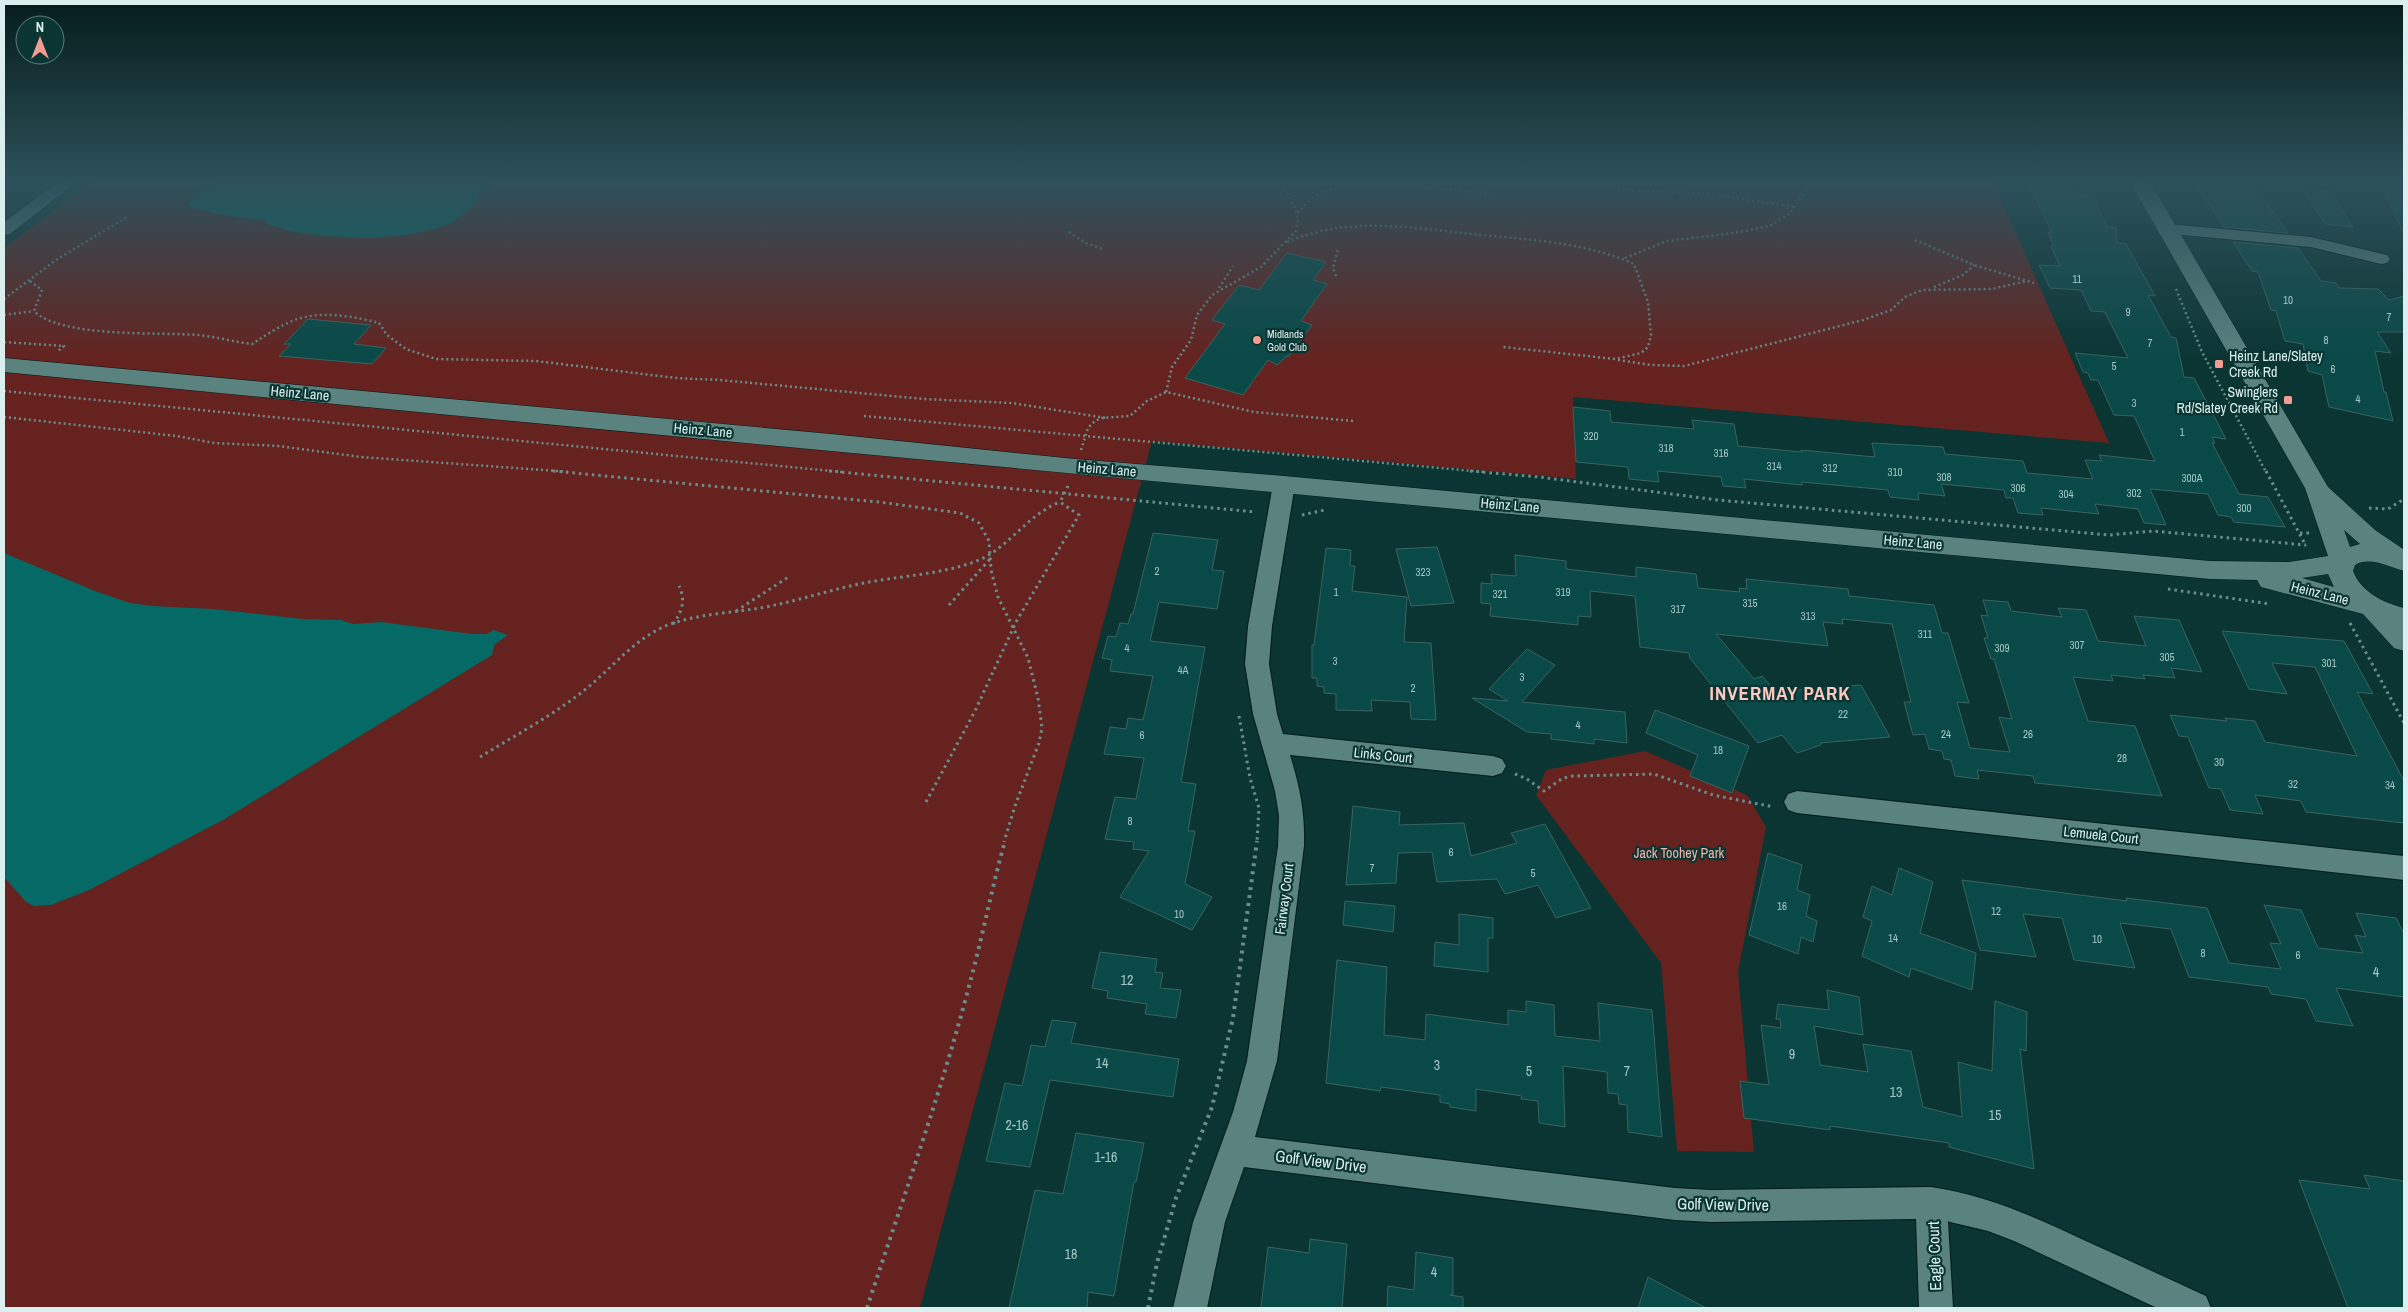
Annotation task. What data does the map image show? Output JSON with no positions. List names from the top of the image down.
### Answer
{
  "streets": {
    "street": [
      "Heinz Lane",
      "Links Court",
      "Lemuela Court",
      "Fairway Court",
      "Golf View Drive",
      "Eagle Court"
    ]
  },
  "crossings": [
    ["Heinz Lane", "Fairway Court"],
    ["Links Court", "Fairway Court"],
    ["Fairway Court", "Golf View Drive"],
    ["Golf View Drive", "Eagle Court"]
  ],
  "districts": ["INVERMAY PARK"],
  "parks": ["Jack Toohey Park"],
  "places": {
    "other": ["Midlands Gold Club"],
    "transit": ["Heinz Lane/Slatey Creek Rd", "Swinglers Rd/Slatey Creek Rd"]
  },
  "house_numbers": [
    "11",
    "10",
    "9",
    "7",
    "8",
    "7",
    "5",
    "6",
    "4",
    "3",
    "1",
    "320",
    "318",
    "316",
    "314",
    "312",
    "310",
    "308",
    "300A",
    "306",
    "302",
    "304",
    "300",
    "2",
    "323",
    "1",
    "319",
    "321",
    "315",
    "317",
    "313",
    "311",
    "307",
    "4",
    "309",
    "305",
    "3",
    "301",
    "4A",
    "3",
    "2",
    "22",
    "4",
    "24",
    "26",
    "6",
    "18",
    "28",
    "30",
    "32",
    "34",
    "8",
    "6",
    "7",
    "5",
    "16",
    "12",
    "10",
    "14",
    "10",
    "8",
    "6",
    "4",
    "12",
    "9",
    "14",
    "3",
    "5",
    "7",
    "13",
    "15",
    "2-16",
    "1-16",
    "18",
    "4"
  ],
  "north": "top"
}
